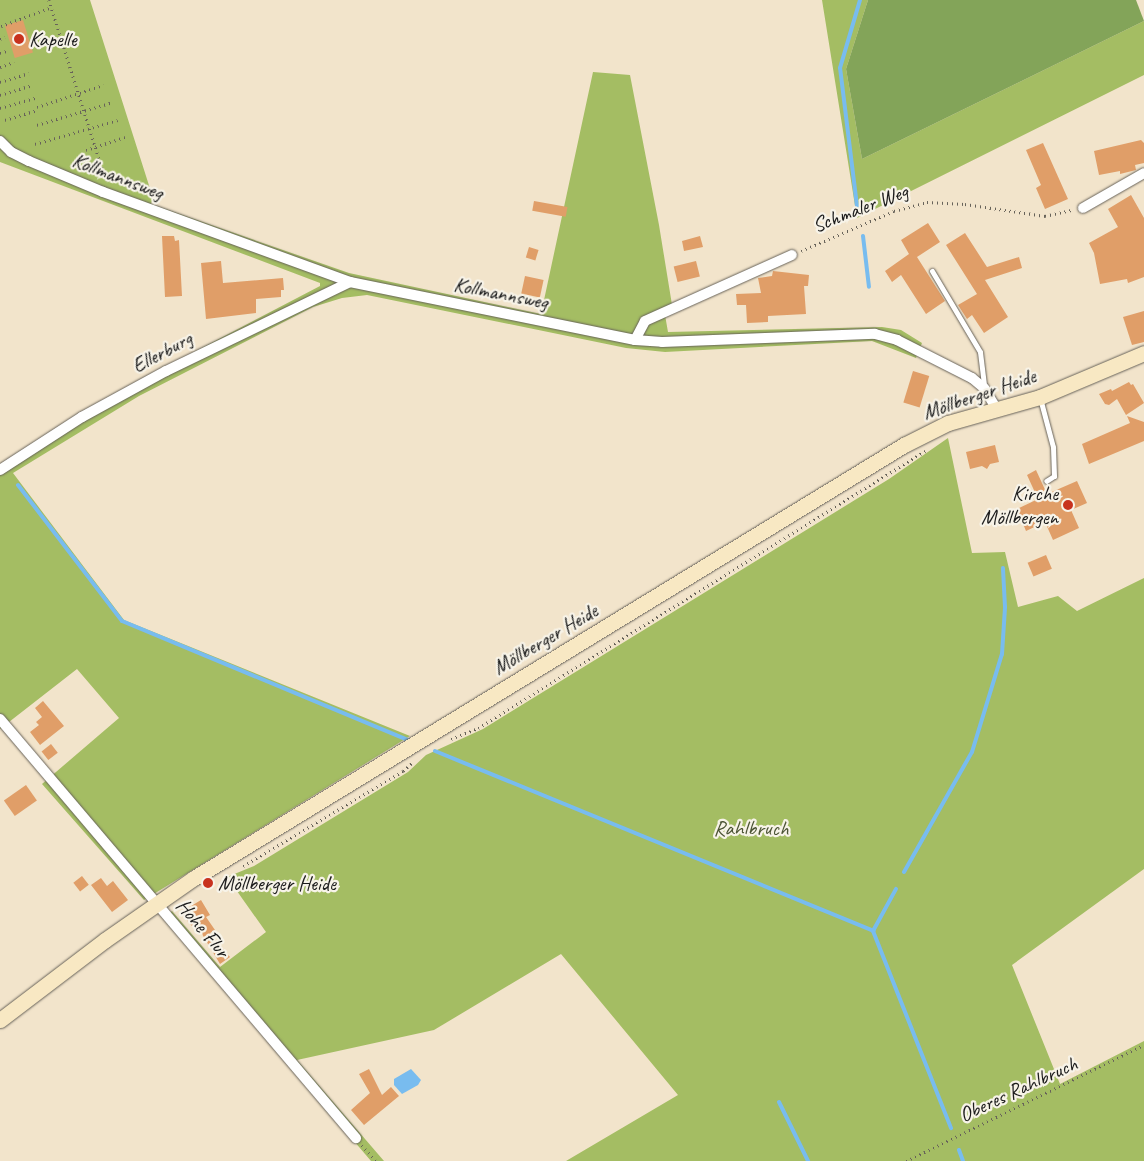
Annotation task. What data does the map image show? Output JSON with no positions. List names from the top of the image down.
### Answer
{
  "streets": {
    "street": [
      "Kollmannsweg",
      "Schmaler Weg",
      "Ellerburg",
      "Möllberger Heide",
      "Hohe Flur"
    ],
    "path": ["Oberes Rahlbruch"]
  },
  "crossings": [
    ["Kollmannsweg", "Schmaler Weg"],
    ["Kollmannsweg", "Ellerburg"],
    ["Kollmannsweg", "Möllberger Heide"],
    ["Möllberger Heide", "Hohe Flur"]
  ],
  "parks": ["Rahlbruch"],
  "places": ["Kapelle", "Kirche Möllbergen", "Möllberger Heide"]
}
